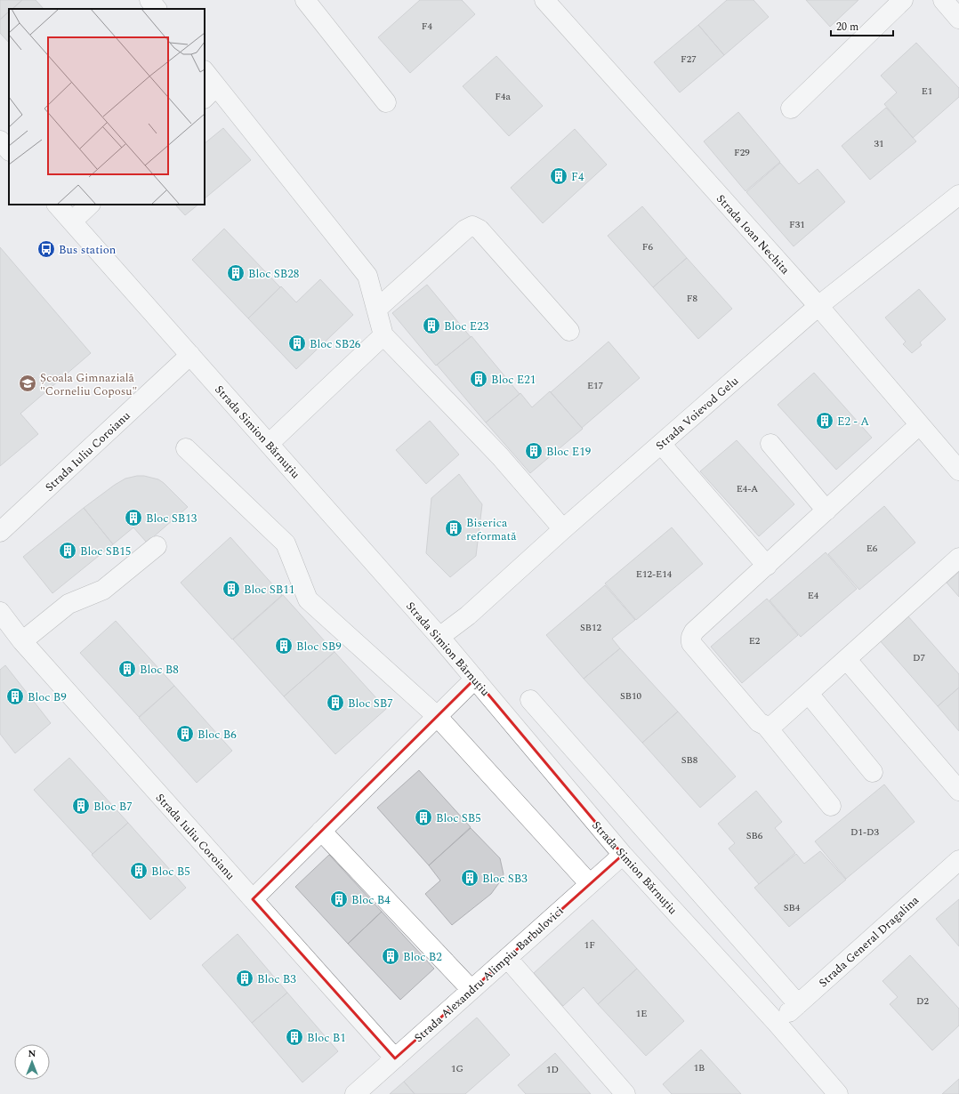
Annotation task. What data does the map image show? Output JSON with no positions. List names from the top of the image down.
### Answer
{
  "streets": {
    "street": [
      "Strada Ioan Nechita",
      "Strada Voievod Gelu",
      "Strada Simion Bărnuțiu",
      "Strada Iuliu Coroianu",
      "Strada General Dragalina",
      "Strada Alexandru Alimpiu Barbulovici"
    ]
  },
  "crossings": [
    ["Strada Ioan Nechita", "Strada Voievod Gelu"],
    ["Strada Voievod Gelu", "Strada Simion Bărnuțiu"],
    ["Strada Simion Bărnuțiu", "Strada Iuliu Coroianu"],
    ["Strada Simion Bărnuțiu", "Strada General Dragalina"],
    ["Strada Simion Bărnuțiu", "Strada Alexandru Alimpiu Barbulovici"],
    ["Strada Iuliu Coroianu", "Strada Alexandru Alimpiu Barbulovici"]
  ],
  "places": {
    "building": [
      "F4",
      "Bloc SB28",
      "Bloc E23",
      "Bloc SB26",
      "Bloc E21",
      "E2 - A",
      "Bloc E19",
      "Bloc SB13",
      "Biserica reformată",
      "Bloc SB15",
      "Bloc SB11",
      "Bloc SB9",
      "Bloc B8",
      "Bloc B9",
      "Bloc SB7",
      "Bloc B6",
      "Bloc B7",
      "Bloc SB5",
      "Bloc B5",
      "Bloc SB3",
      "Bloc B4",
      "Bloc B2",
      "Bloc B3",
      "Bloc B1"
    ],
    "bus stop": ["Bus station"],
    "school or university": ["Școala Gimnazială \"Corneliu Coposu\""]
  },
  "house_numbers": [
    "F4",
    "F27",
    "E1",
    "F4a",
    "31",
    "F29",
    "F31",
    "F6",
    "F8",
    "E17",
    "E4-A",
    "E6",
    "E12-E14",
    "E4",
    "SB12",
    "E2",
    "D7",
    "SB10",
    "SB8",
    "D1-D3",
    "SB6",
    "SB4",
    "1F",
    "D2",
    "1E",
    "1B",
    "1G",
    "1D"
  ],
  "scale_bar": "20 m",
  "north": "top"
}
